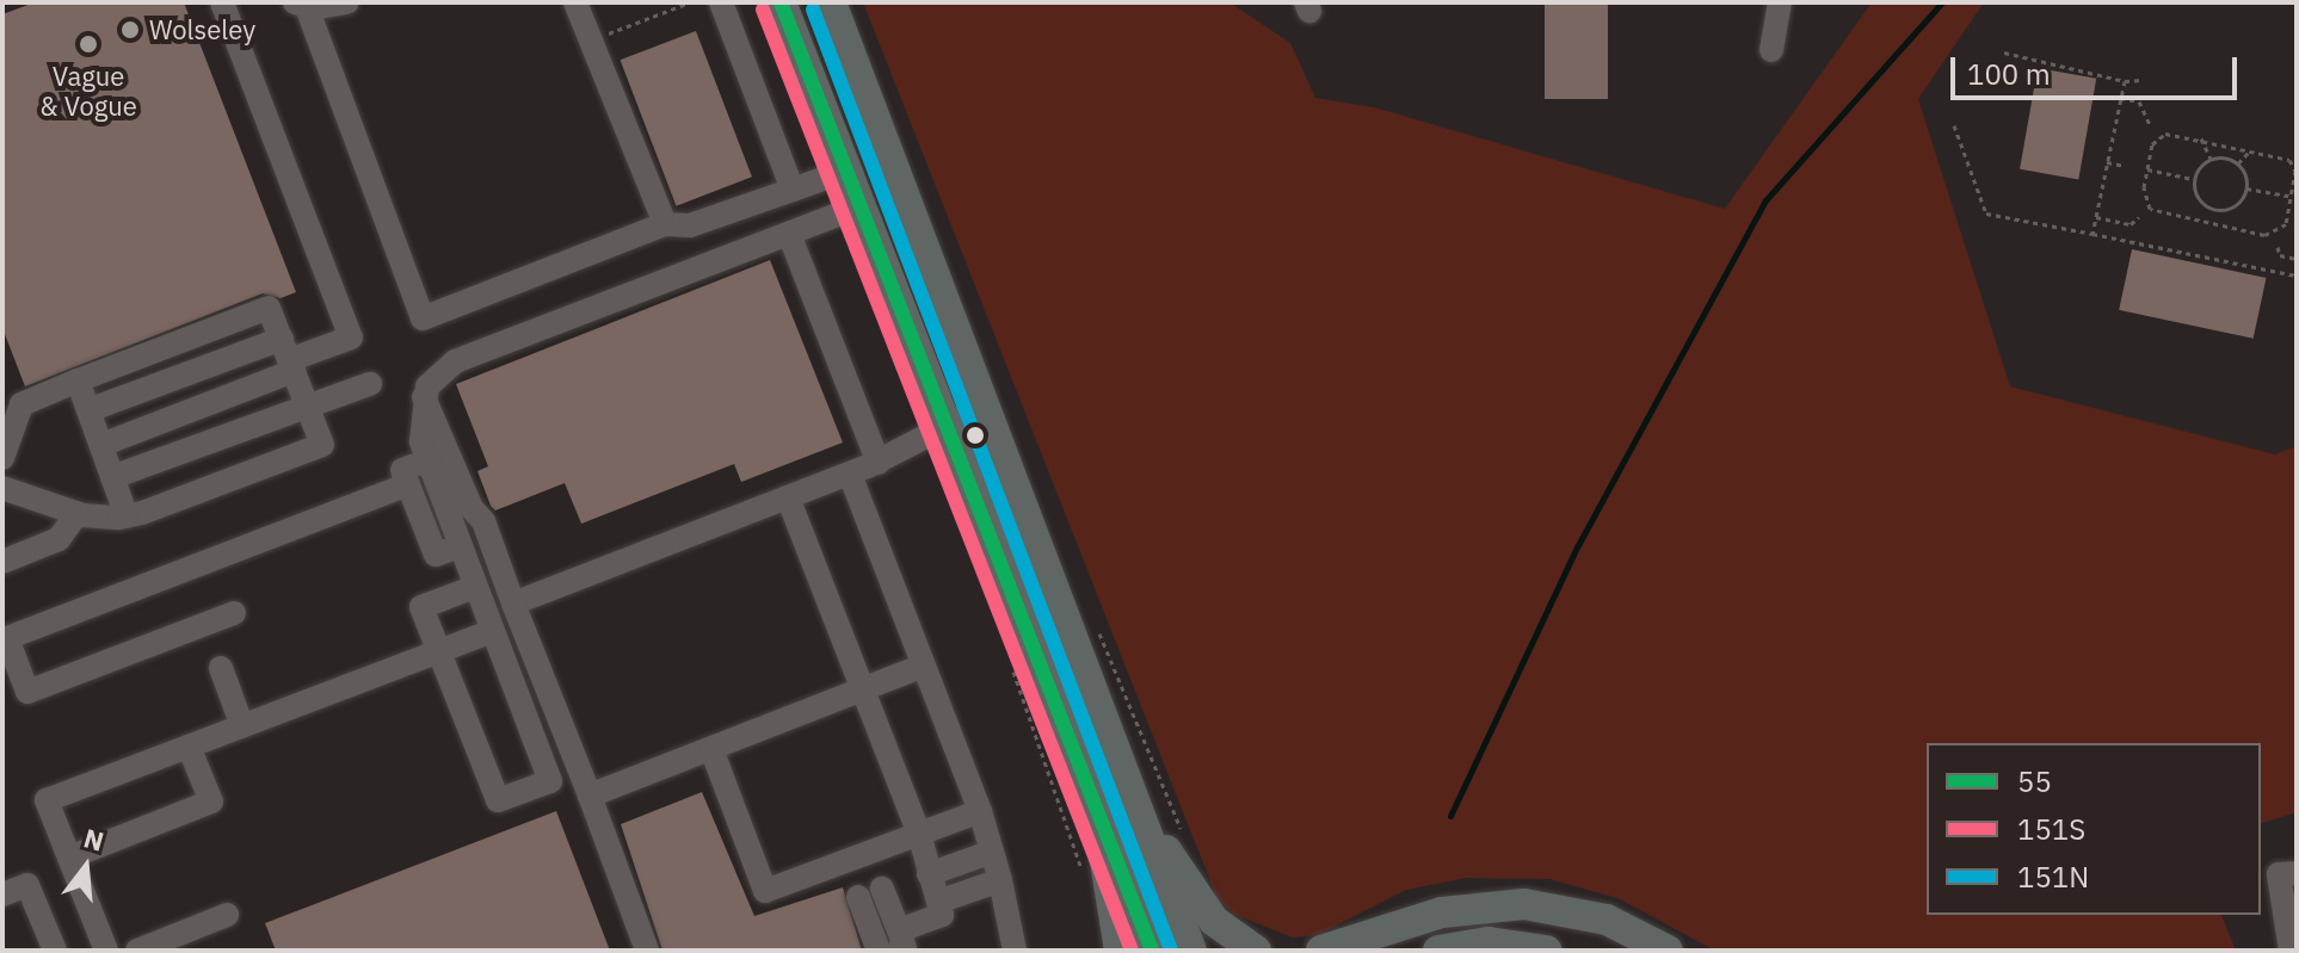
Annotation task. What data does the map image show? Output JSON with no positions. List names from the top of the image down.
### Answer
{
  "places": ["Wolseley", "Vague & Vogue"],
  "lines": ["transit line 55", "transit line 151S", "transit line 151N"],
  "legend": ["55", "151S", "151N"],
  "scale_bar": "100 m",
  "north": "top"
}
